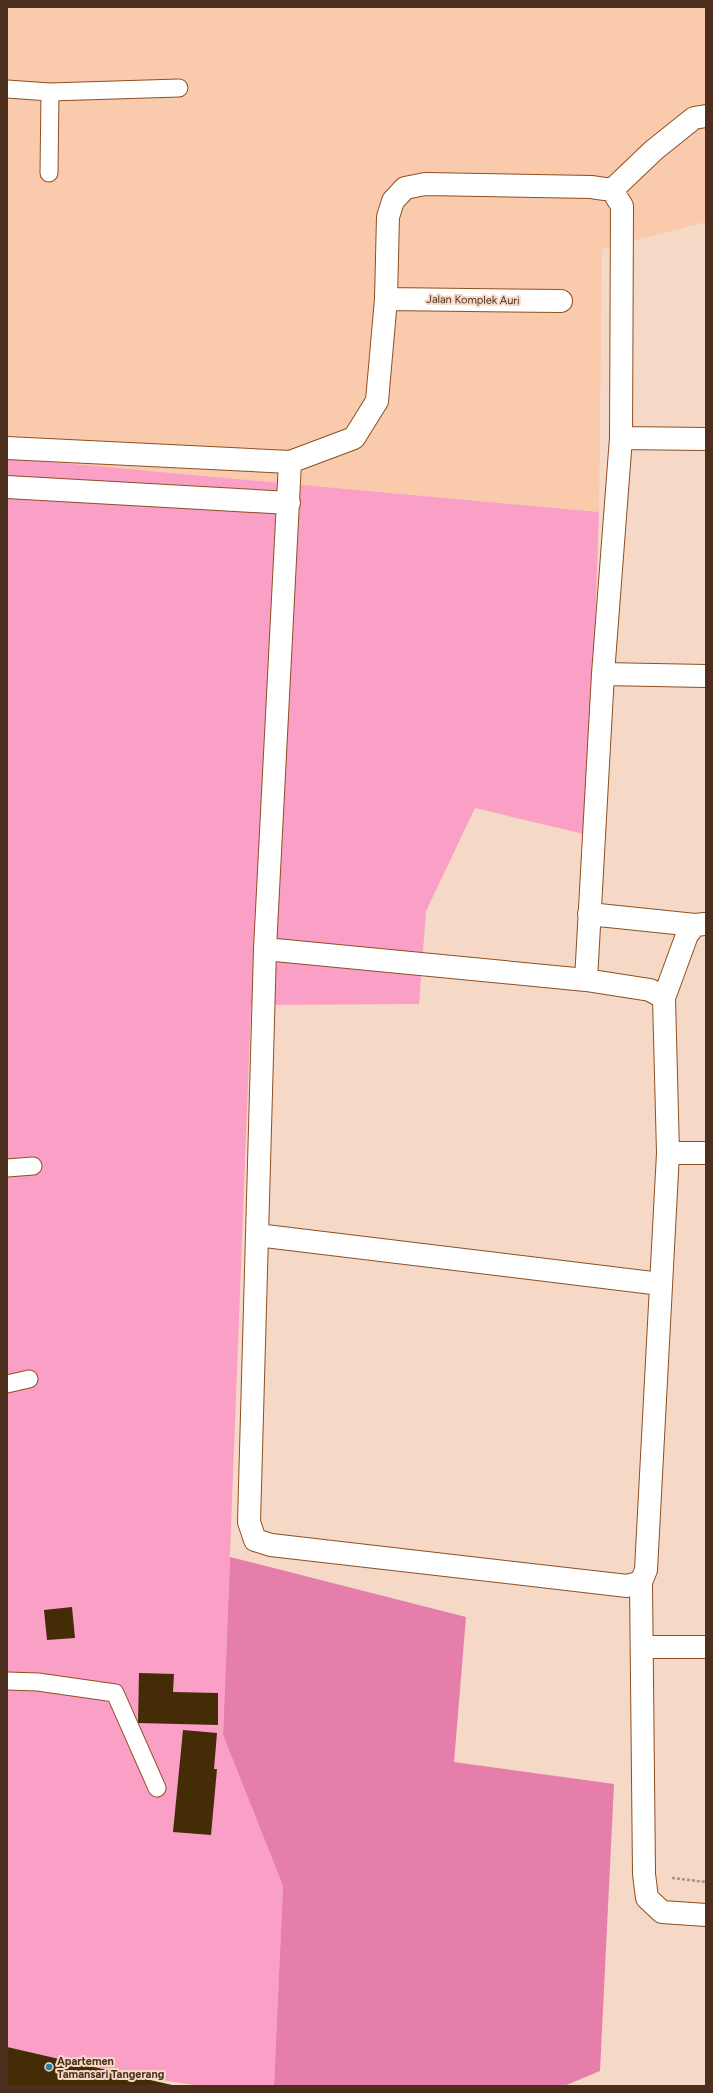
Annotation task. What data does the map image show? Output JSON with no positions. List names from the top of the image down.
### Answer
{
  "streets": {
    "street": ["Jalan Komplek Auri"]
  },
  "places": ["Apartemen Tamansari Tangerang"]
}
